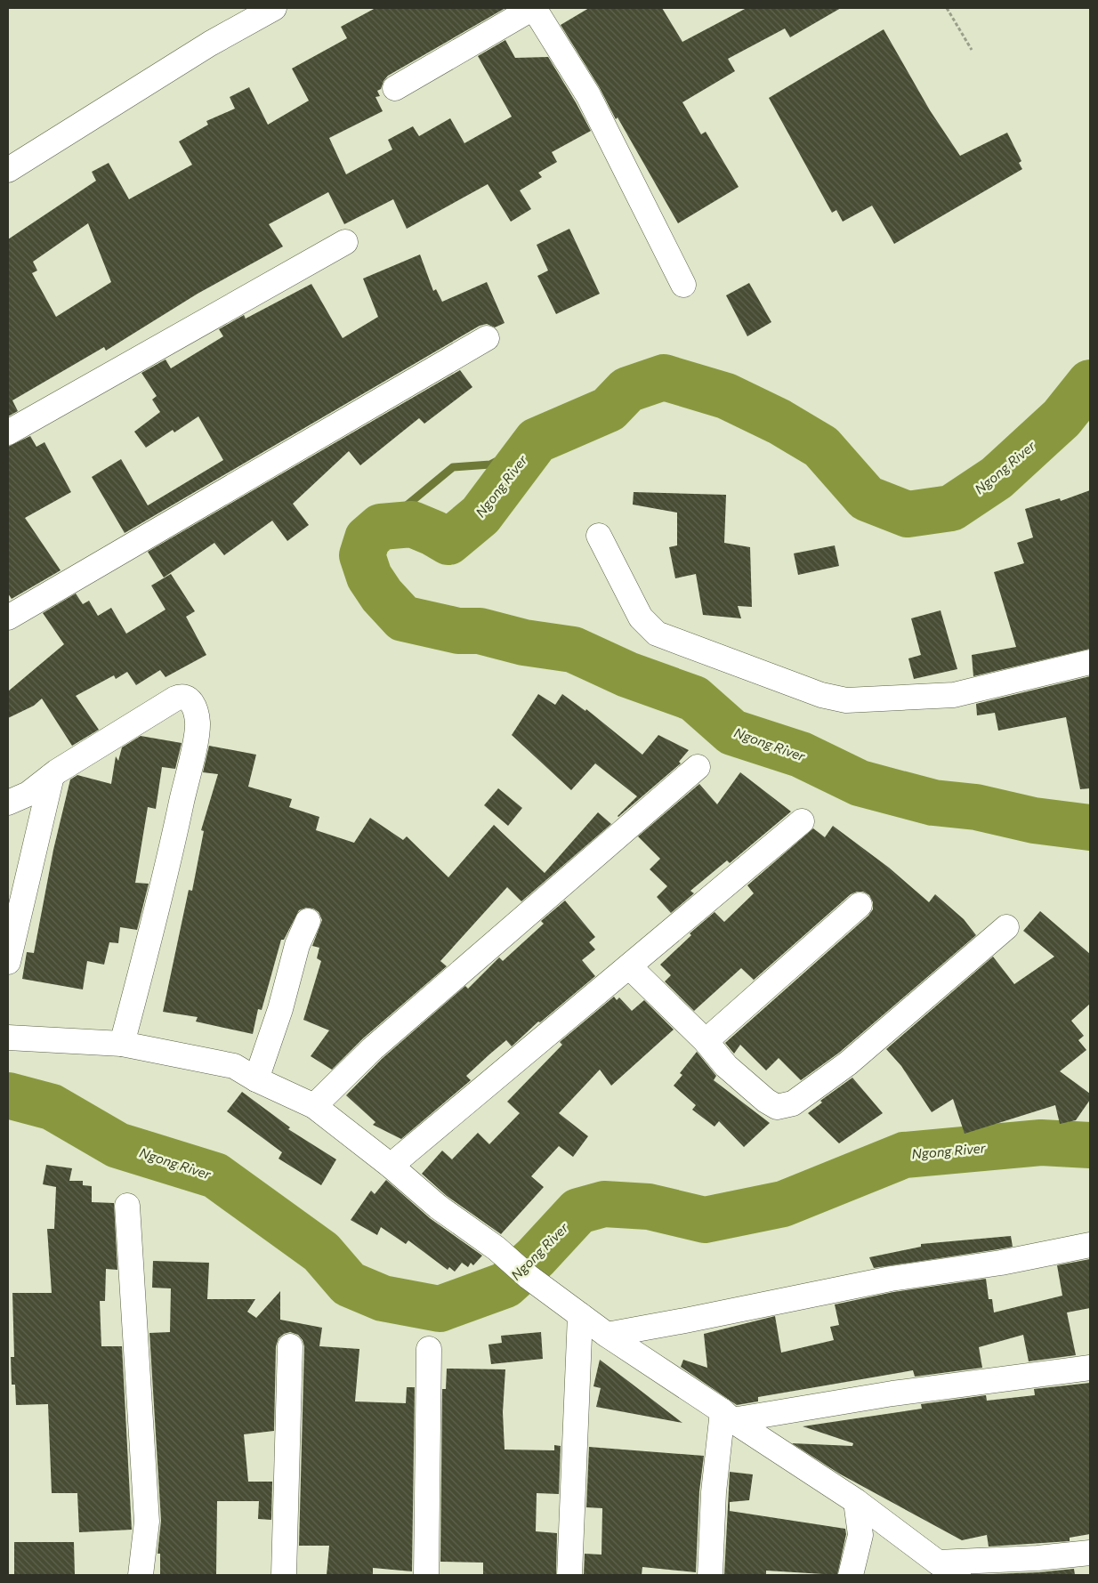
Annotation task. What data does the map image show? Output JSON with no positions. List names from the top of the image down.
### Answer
{
  "water": ["Ngong River"]
}
